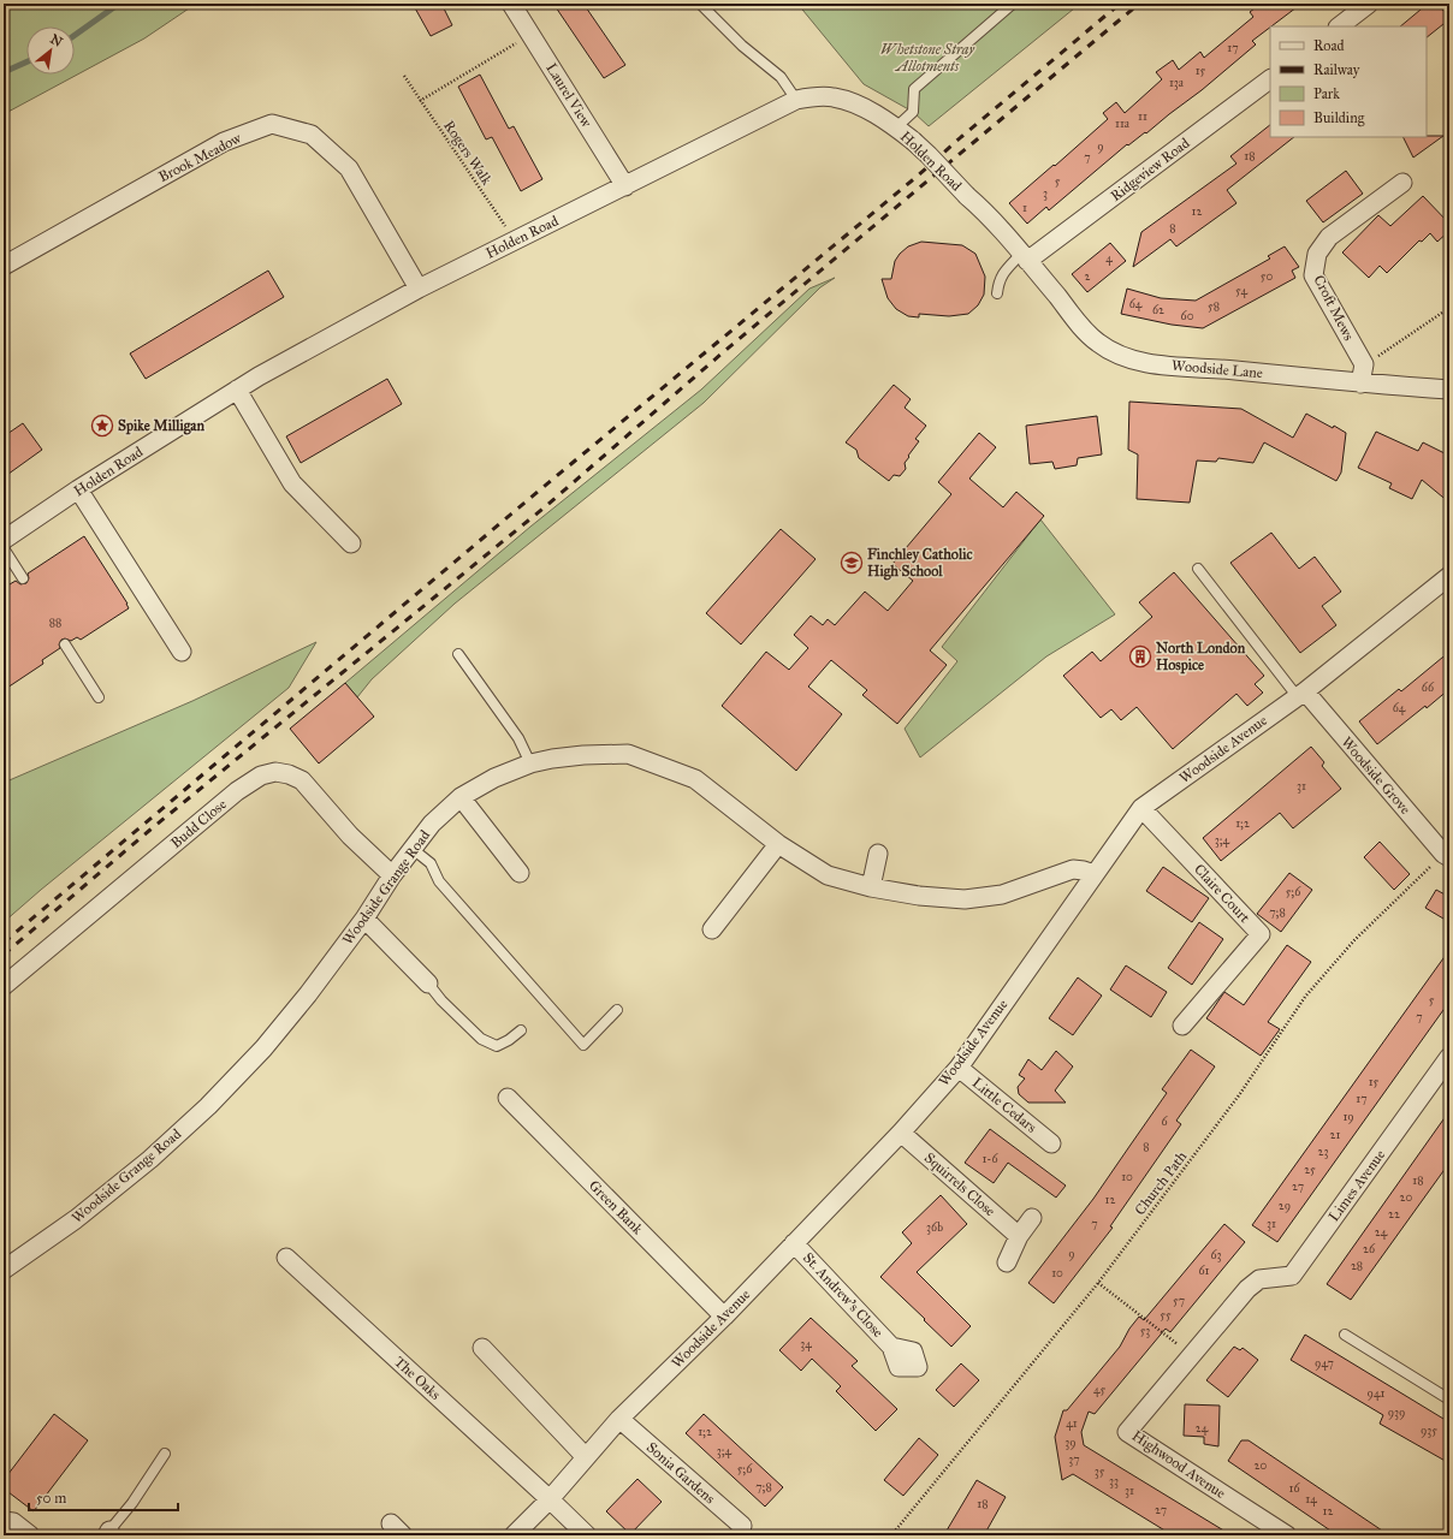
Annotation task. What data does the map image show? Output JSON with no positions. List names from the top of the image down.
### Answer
{
  "streets": {
    "street": [
      "Laurel View",
      "Brook Meadow",
      "Holden Road",
      "Ridgeview Road",
      "Croft Mews",
      "Woodside Lane",
      "Woodside Avenue",
      "Woodside Grove",
      "Budd Close",
      "Woodside Grange Road",
      "Claire Court",
      "Little Cedars",
      "Squirrels Close",
      "Limes Avenue",
      "Green Bank",
      "St. Andrew's Close",
      "The Oaks",
      "Highwood Avenue",
      "Sonia Gardens"
    ],
    "path": ["Rogers Walk", "Church Path"]
  },
  "crossings": [
    ["Laurel View", "Holden Road"],
    ["Rogers Walk", "Holden Road"],
    ["Brook Meadow", "Holden Road"],
    ["Holden Road", "Ridgeview Road"],
    ["Holden Road", "Woodside Lane"],
    ["Ridgeview Road", "Woodside Lane"],
    ["Woodside Avenue", "Woodside Grove"],
    ["Woodside Avenue", "Woodside Grange Road"],
    ["Woodside Avenue", "Claire Court"],
    ["Woodside Avenue", "Little Cedars"],
    ["Woodside Avenue", "Squirrels Close"],
    ["Woodside Avenue", "Green Bank"],
    ["Woodside Avenue", "St. Andrew's Close"],
    ["Woodside Avenue", "The Oaks"],
    ["Woodside Avenue", "Sonia Gardens"],
    ["Woodside Grove", "Church Path"],
    ["Budd Close", "Woodside Grange Road"],
    ["Limes Avenue", "Highwood Avenue"]
  ],
  "parks": ["Whetstone Stray Allotments"],
  "places": {
    "place": ["Spike Milligan"],
    "school or university": ["Finchley Catholic High School"],
    "building": ["North London Hospice"]
  },
  "house_numbers": [
    "17",
    "15",
    "13a",
    "11",
    "11a",
    "9",
    "18",
    "7",
    "5",
    "3",
    "1",
    "12",
    "8",
    "4",
    "2",
    "50",
    "54",
    "64",
    "58",
    "62",
    "60",
    "88",
    "66",
    "64",
    "31",
    "1;2",
    "3;4",
    "5;6",
    "7;8",
    "5",
    "7",
    "15",
    "17",
    "19",
    "6",
    "21",
    "8",
    "23",
    "1-6",
    "25",
    "10",
    "18",
    "27",
    "20",
    "12",
    "29",
    "22",
    "7",
    "31",
    "36b",
    "24",
    "26",
    "9",
    "63",
    "28",
    "61",
    "10",
    "57",
    "55",
    "53",
    "34",
    "947",
    "45",
    "941",
    "939",
    "41",
    "24",
    "935",
    "1;2",
    "39",
    "3;4",
    "37",
    "20",
    "5;6",
    "35",
    "33",
    "7;8",
    "16",
    "31",
    "14",
    "18",
    "27",
    "12"
  ],
  "legend": [
    "Road",
    "Railway",
    "Park",
    "Building"
  ],
  "scale_bar": "50 m",
  "north": "top right"
}
